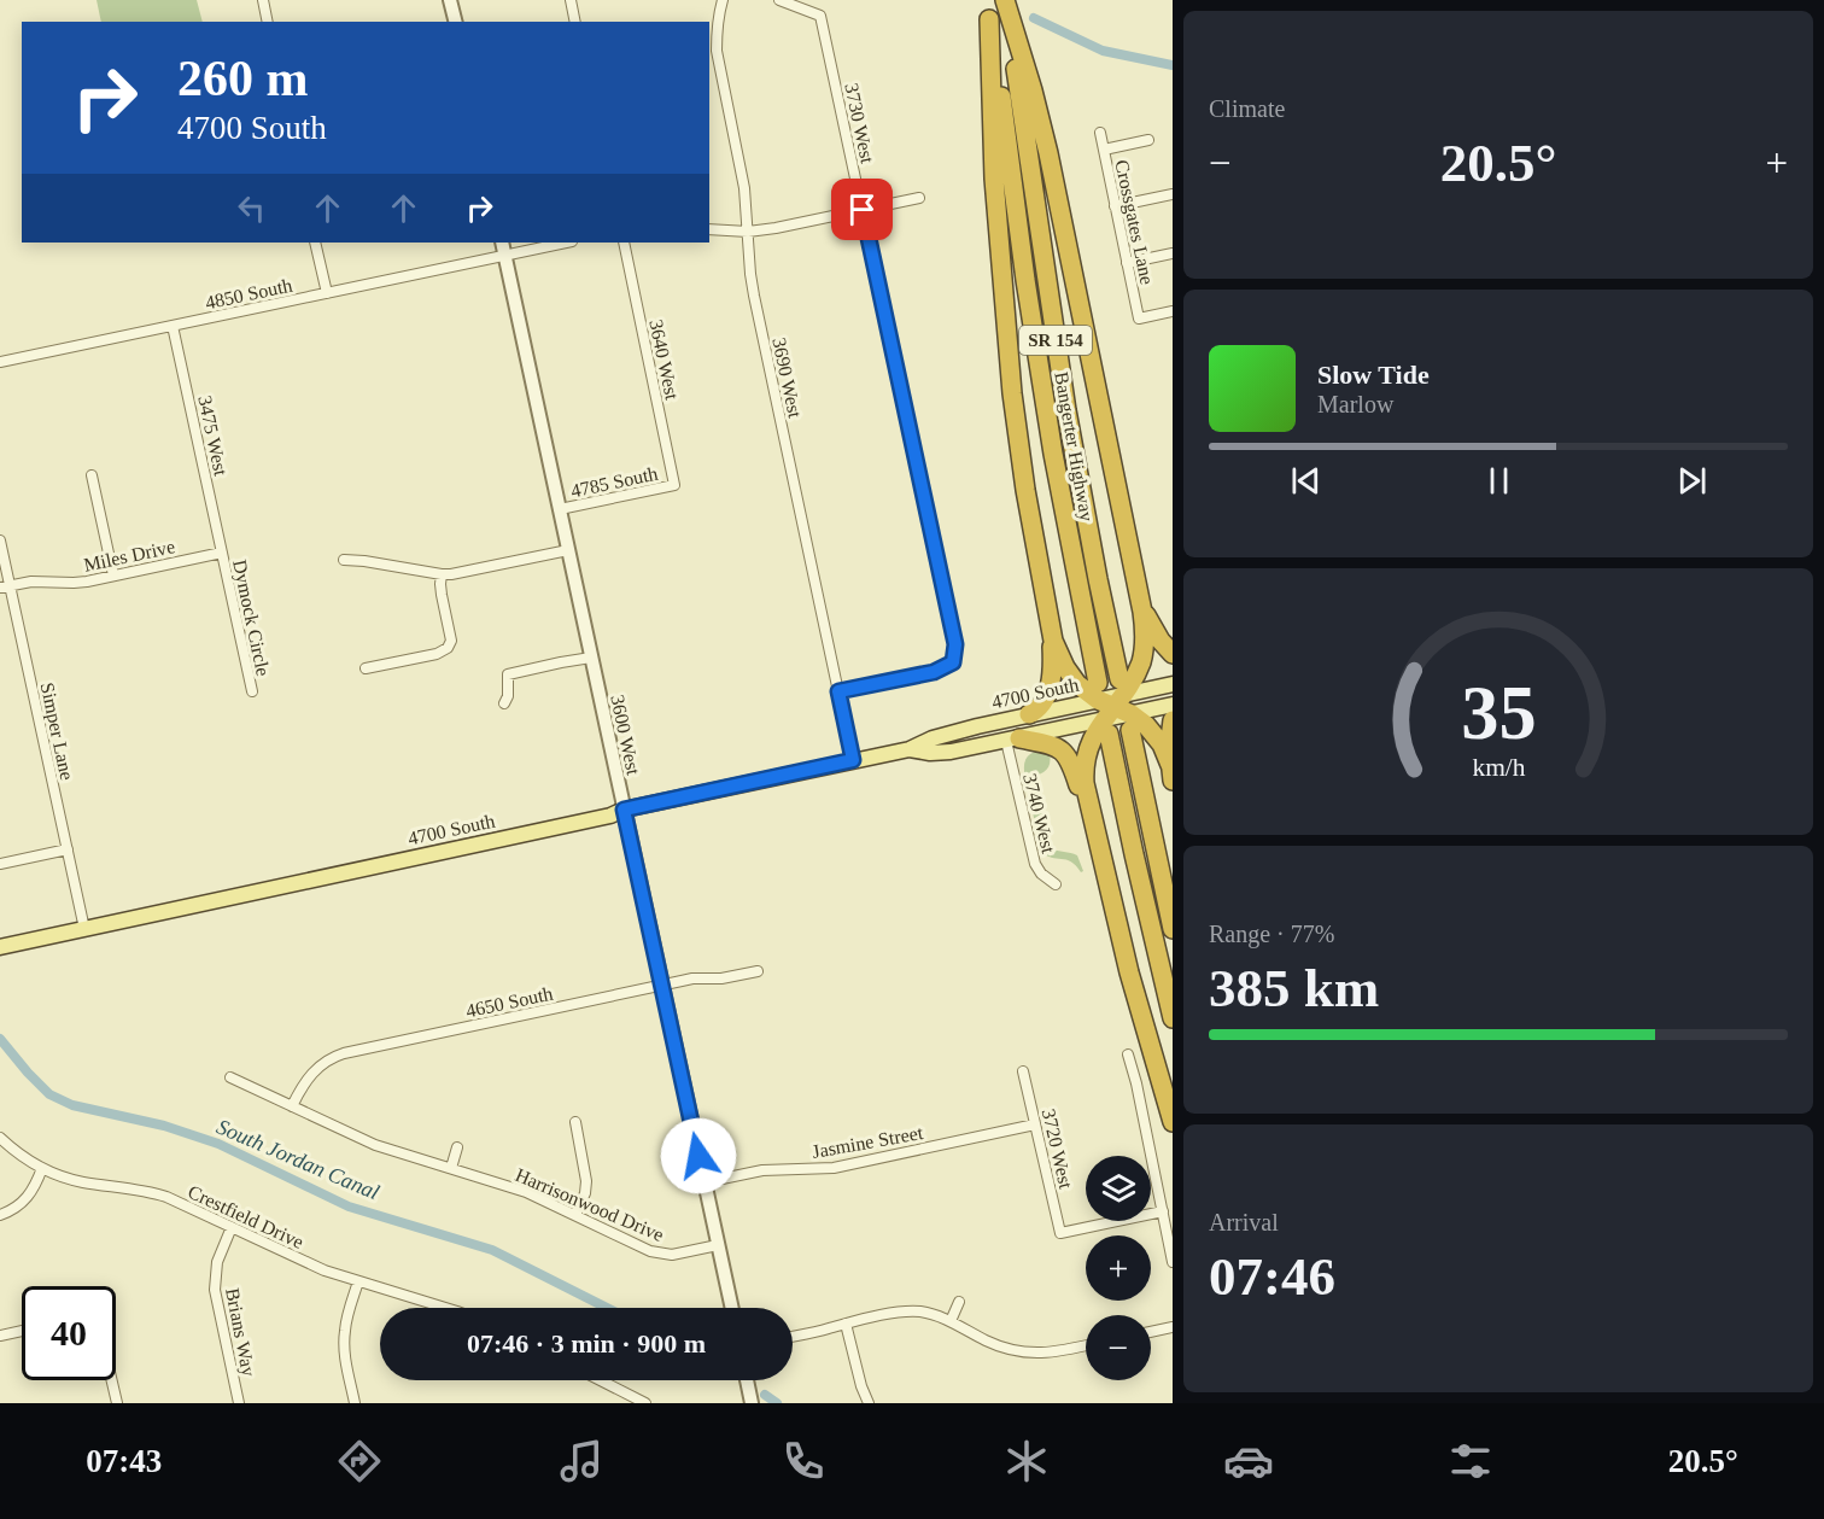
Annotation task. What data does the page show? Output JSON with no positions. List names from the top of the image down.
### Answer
{
  "streets": {
    "highway": ["SR 154", "Bangerter Highway"],
    "main road": ["4700 South"],
    "street": [
      "3730 West",
      "Crossgates Lane",
      "4850 South",
      "3640 West",
      "3690 West",
      "3475 West",
      "4785 South",
      "Miles Drive",
      "Dymock Circle",
      "Simper Lane",
      "3600 West",
      "3740 West",
      "4650 South",
      "Jasmine Street",
      "3720 West",
      "Harrisonwood Drive",
      "Crestfield Drive",
      "Brians Way"
    ]
  },
  "crossings": [
    ["3730 West", "3690 West"],
    ["4850 South", "3475 West"],
    ["4850 South", "3600 West"],
    ["3640 West", "4785 South"],
    ["3690 West", "4700 South"],
    ["3475 West", "Miles Drive"],
    ["3475 West", "Dymock Circle"],
    ["Bangerter Highway", "4700 South"],
    ["4785 South", "3600 West"],
    ["Miles Drive", "Dymock Circle"],
    ["Miles Drive", "Simper Lane"],
    ["4700 South", "Simper Lane"],
    ["4700 South", "3600 West"],
    ["4700 South", "3740 West"],
    ["3600 West", "4650 South"],
    ["3600 West", "Jasmine Street"],
    ["3600 West", "Harrisonwood Drive"],
    ["4650 South", "Harrisonwood Drive"],
    ["Jasmine Street", "3720 West"],
    ["Crestfield Drive", "Brians Way"]
  ],
  "water": ["South Jordan Canal"],
  "page": {
    "tile": [
      "Climate",
      ["Range · 77%", "385 km"],
      ["Arrival", "07:46"]
    ],
    "turn": ["260 m", "4700 South"],
    "heat": ["−", "20.5°", "+"],
    "song": ["Slow Tide", "Marlow"],
    "map_buttons": ["+", "−"],
    "limit": "40",
    "trip": "07:46 · 3 min · 900 m",
    "tabs": ["07:43", "20.5°"],
    "gauge": ["35", "km/h"]
  }
}
